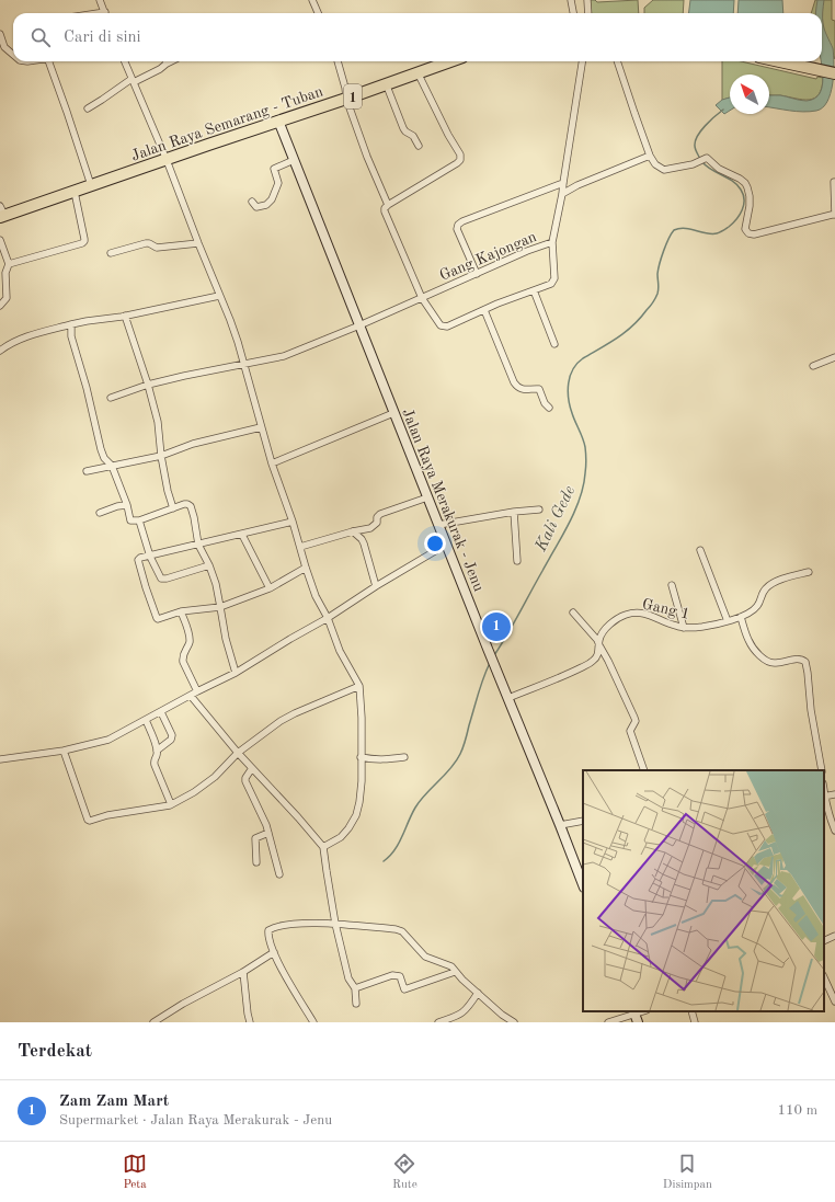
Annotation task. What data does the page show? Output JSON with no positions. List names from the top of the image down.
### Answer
{
  "streets": {
    "highway": ["1", "Jalan Raya Semarang - Tuban"],
    "main road": ["Jalan Raya Merakurak - Jenu"],
    "street": ["Gang Kajongan", "Gang 1"]
  },
  "crossings": [
    ["Jalan Raya Semarang - Tuban", "Jalan Raya Merakurak - Jenu"],
    ["Gang Kajongan", "Jalan Raya Merakurak - Jenu"],
    ["Jalan Raya Merakurak - Jenu", "Gang 1"]
  ],
  "water": ["Kali Gede"],
  "north": "top left",
  "page": {
    "search": "Cari di sini",
    "pins": "1",
    "heading": "Terdekat",
    "list": [
      {
        "mark": "1",
        "name": "Zam Zam Mart",
        "note": "Supermarket · Jalan Raya Merakurak - Jenu",
        "value": "110 m"
      }
    ],
    "nav": ["Peta", "Rute", "Disimpan"]
  }
}
